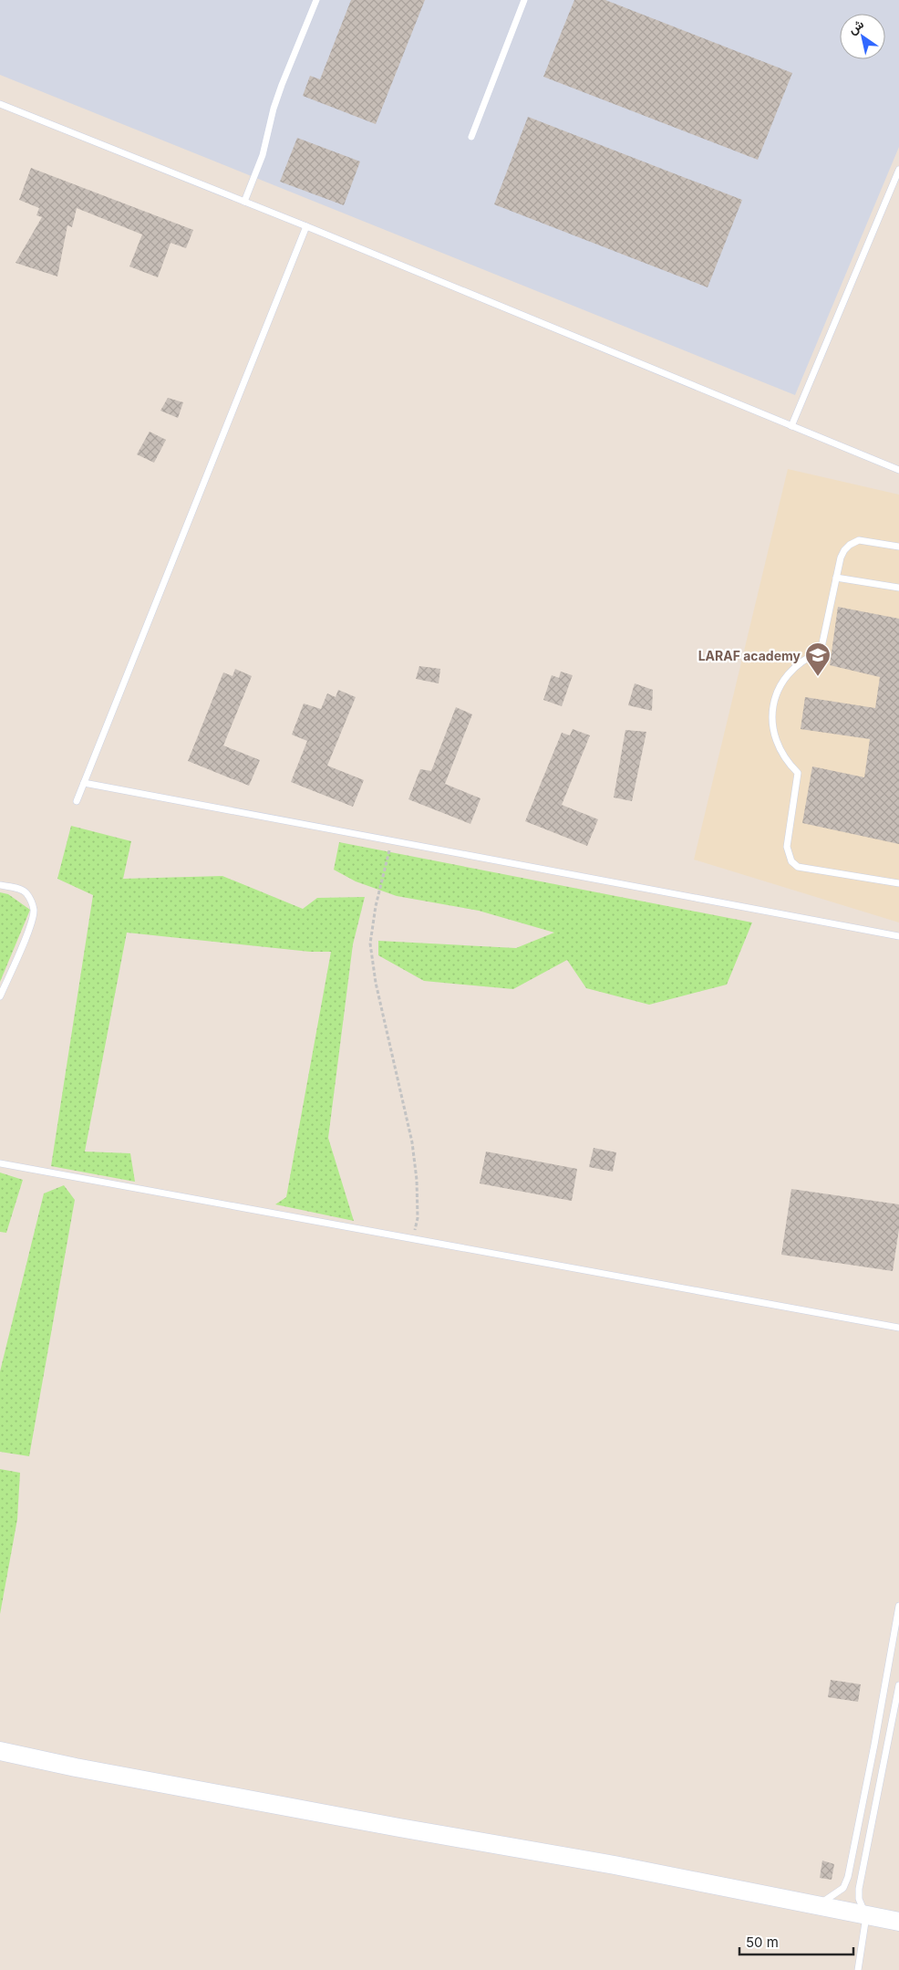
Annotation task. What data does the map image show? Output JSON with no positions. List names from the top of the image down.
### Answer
{
  "places": {
    "school or university": ["LARAF academy"]
  },
  "scale_bar": "50 m",
  "north": "top left"
}
